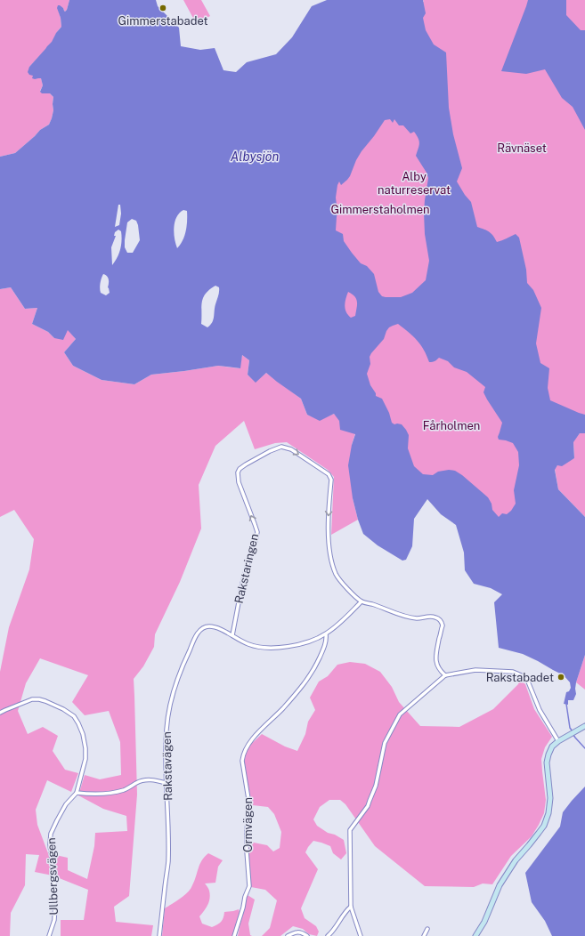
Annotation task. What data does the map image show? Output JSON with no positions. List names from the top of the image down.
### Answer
{
  "streets": {
    "street": [
      "Rakstaringen",
      "Rakstavägen",
      "Ormvägen",
      "Ullbergsvägen"
    ]
  },
  "crossings": [
    ["Rakstaringen", "Rakstavägen"],
    ["Rakstavägen", "Ormvägen"]
  ],
  "water": ["Albysjön"],
  "parks": [
    "Rävnäset",
    "Alby naturreservat",
    "Gimmerstaholmen",
    "Fårholmen"
  ],
  "places": ["Gimmerstabadet", "Rakstabadet"]
}
